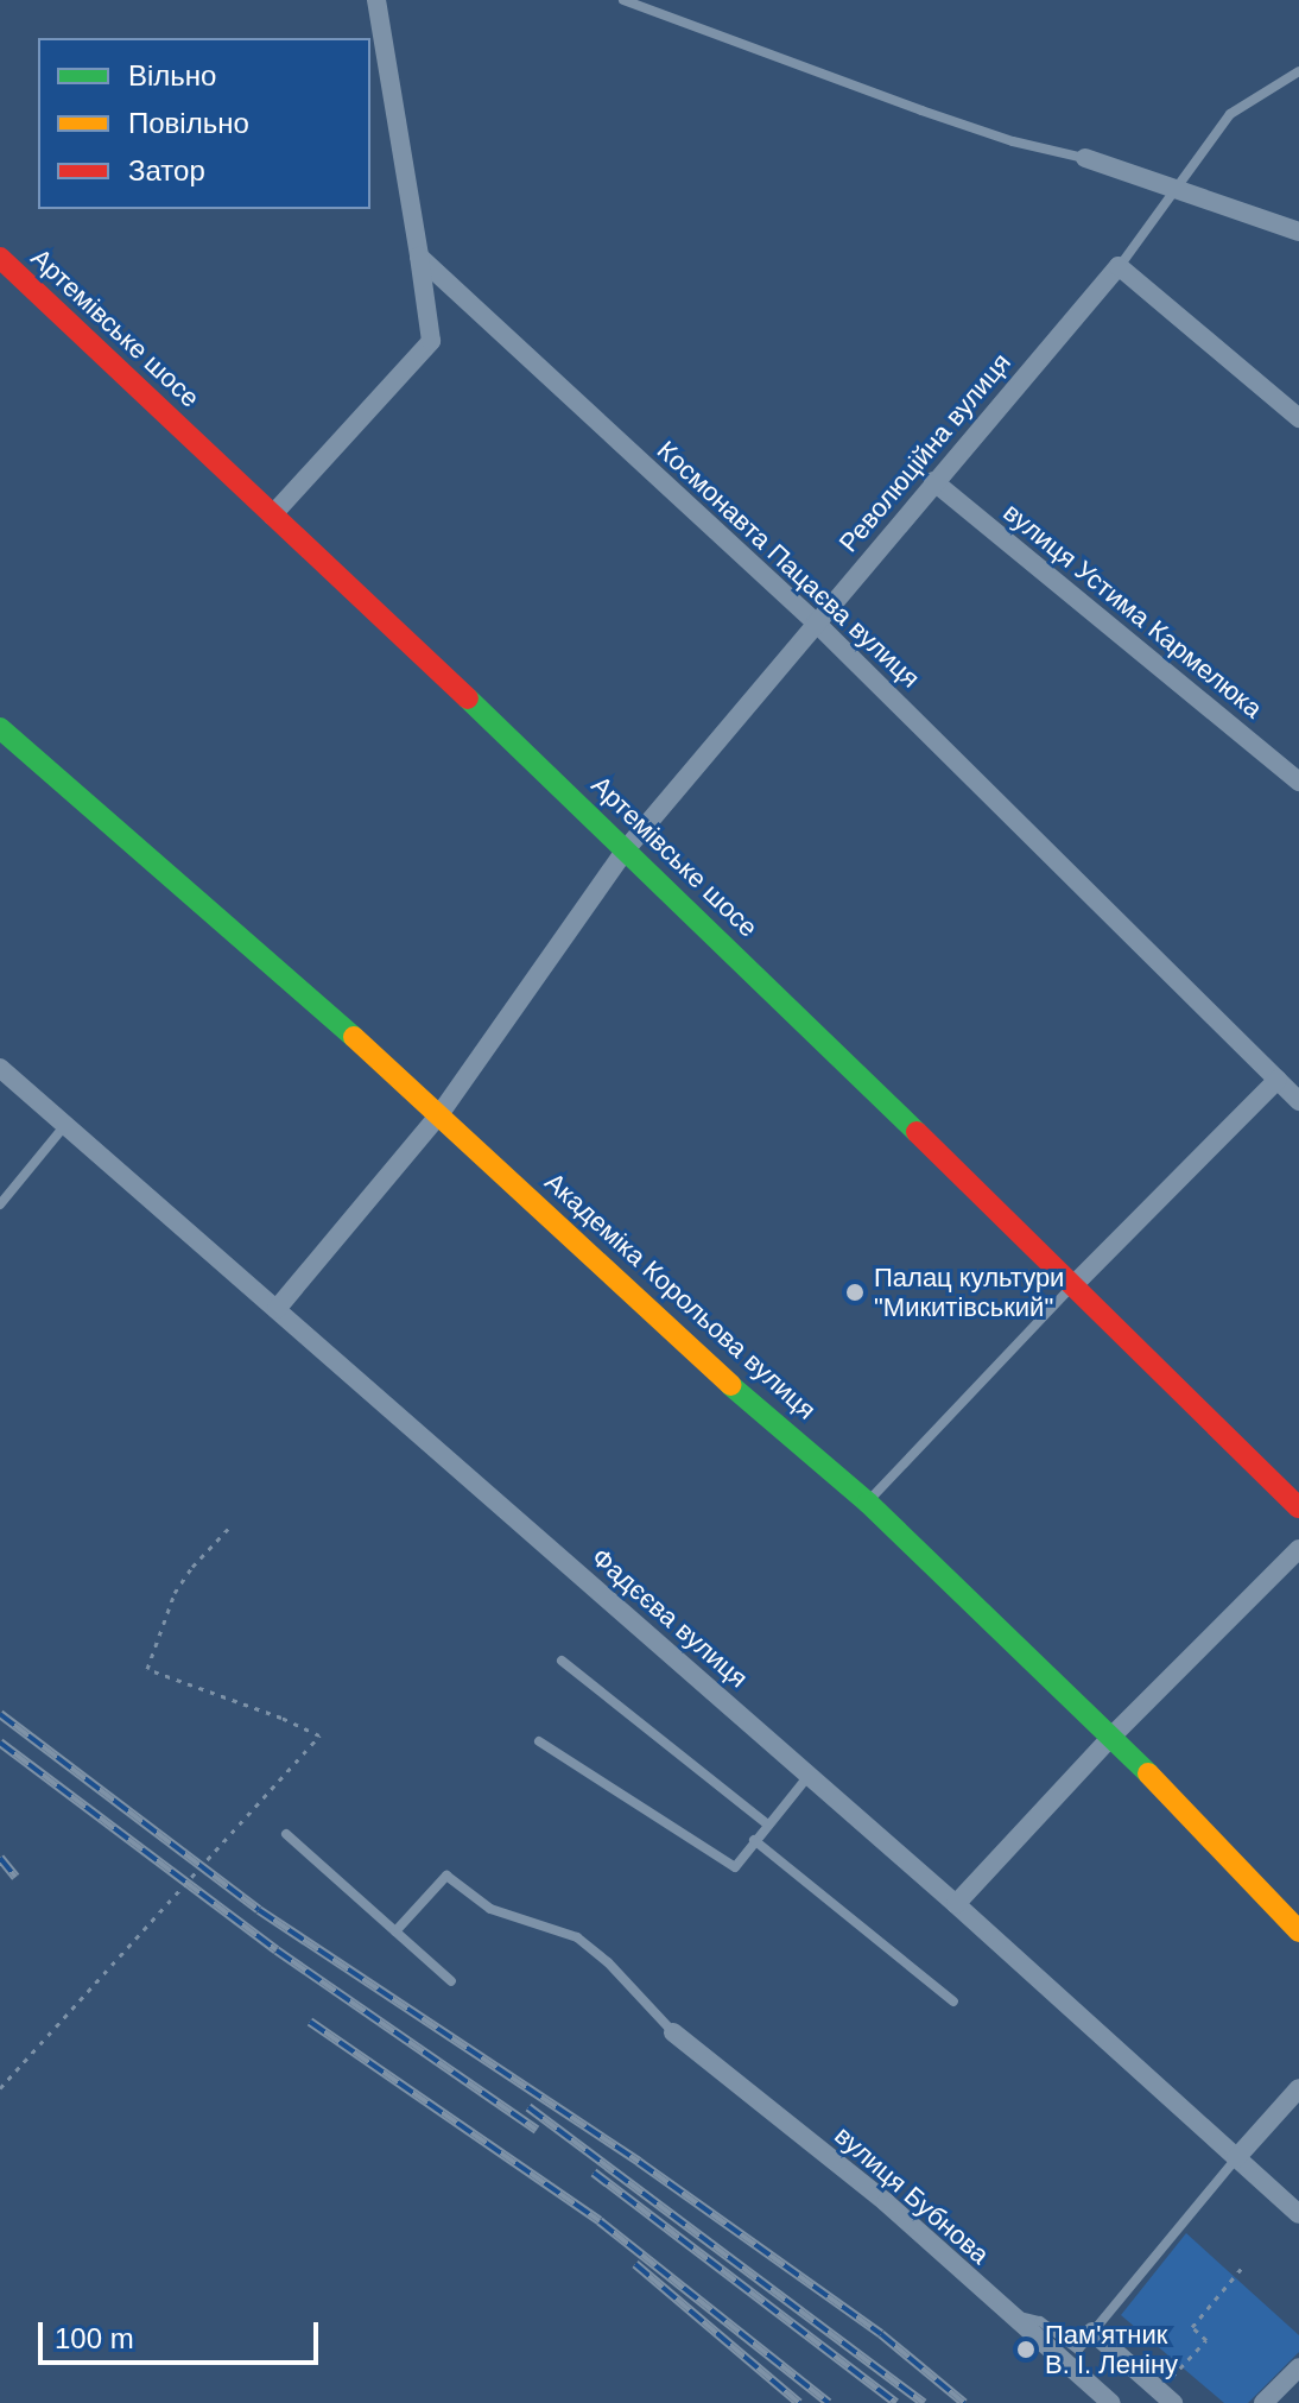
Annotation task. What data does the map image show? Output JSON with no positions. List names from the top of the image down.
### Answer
{
  "streets": {
    "main road": ["Артемівське шосе", "Академіка Корольова вулиця"],
    "street": [
      "Революційна вулиця",
      "Космонавта Пацаєва вулиця",
      "вулиця Устима Кармелюка",
      "Фадєєва вулиця",
      "вулиця Бубнова"
    ]
  },
  "crossings": [
    ["Артемівське шосе", "Революційна вулиця"],
    ["Революційна вулиця", "Космонавта Пацаєва вулиця"],
    ["Революційна вулиця", "вулиця Устима Кармелюка"],
    ["Революційна вулиця", "Академіка Корольова вулиця"],
    ["Революційна вулиця", "Фадєєва вулиця"]
  ],
  "places": ["Палац культури \"Микитівський\"", "Пам'ятник В. І. Леніну"],
  "legend": ["Вільно", "Повільно", "Затор"],
  "scale_bar": "100 m"
}
